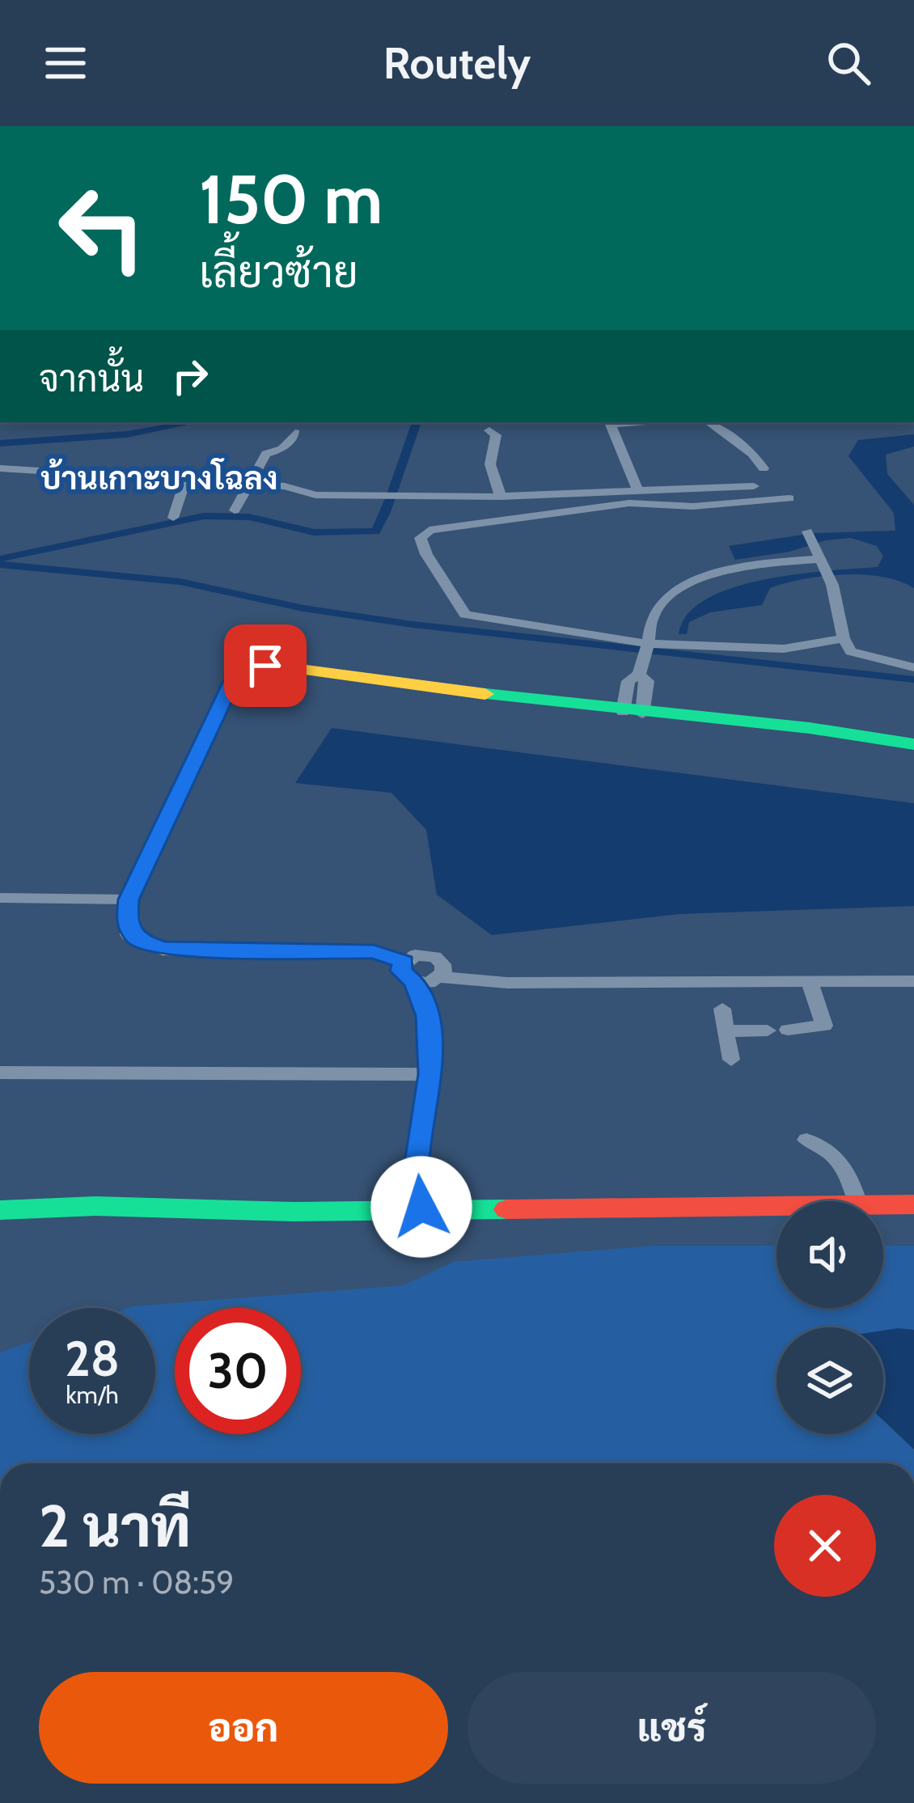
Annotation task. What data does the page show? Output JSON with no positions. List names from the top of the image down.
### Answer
{
  "districts": ["บ้านเกาะบางโฉลง"],
  "page": {
    "header": "Routely",
    "turn": ["150 m", "เลี้ยวซ้าย"],
    "then": "จากนั้น",
    "speed": "28 km/h",
    "limit": "30",
    "heading": ["2 นาที", "530 m · 08:59"],
    "buttons": ["ออก", "แชร์"]
  }
}
